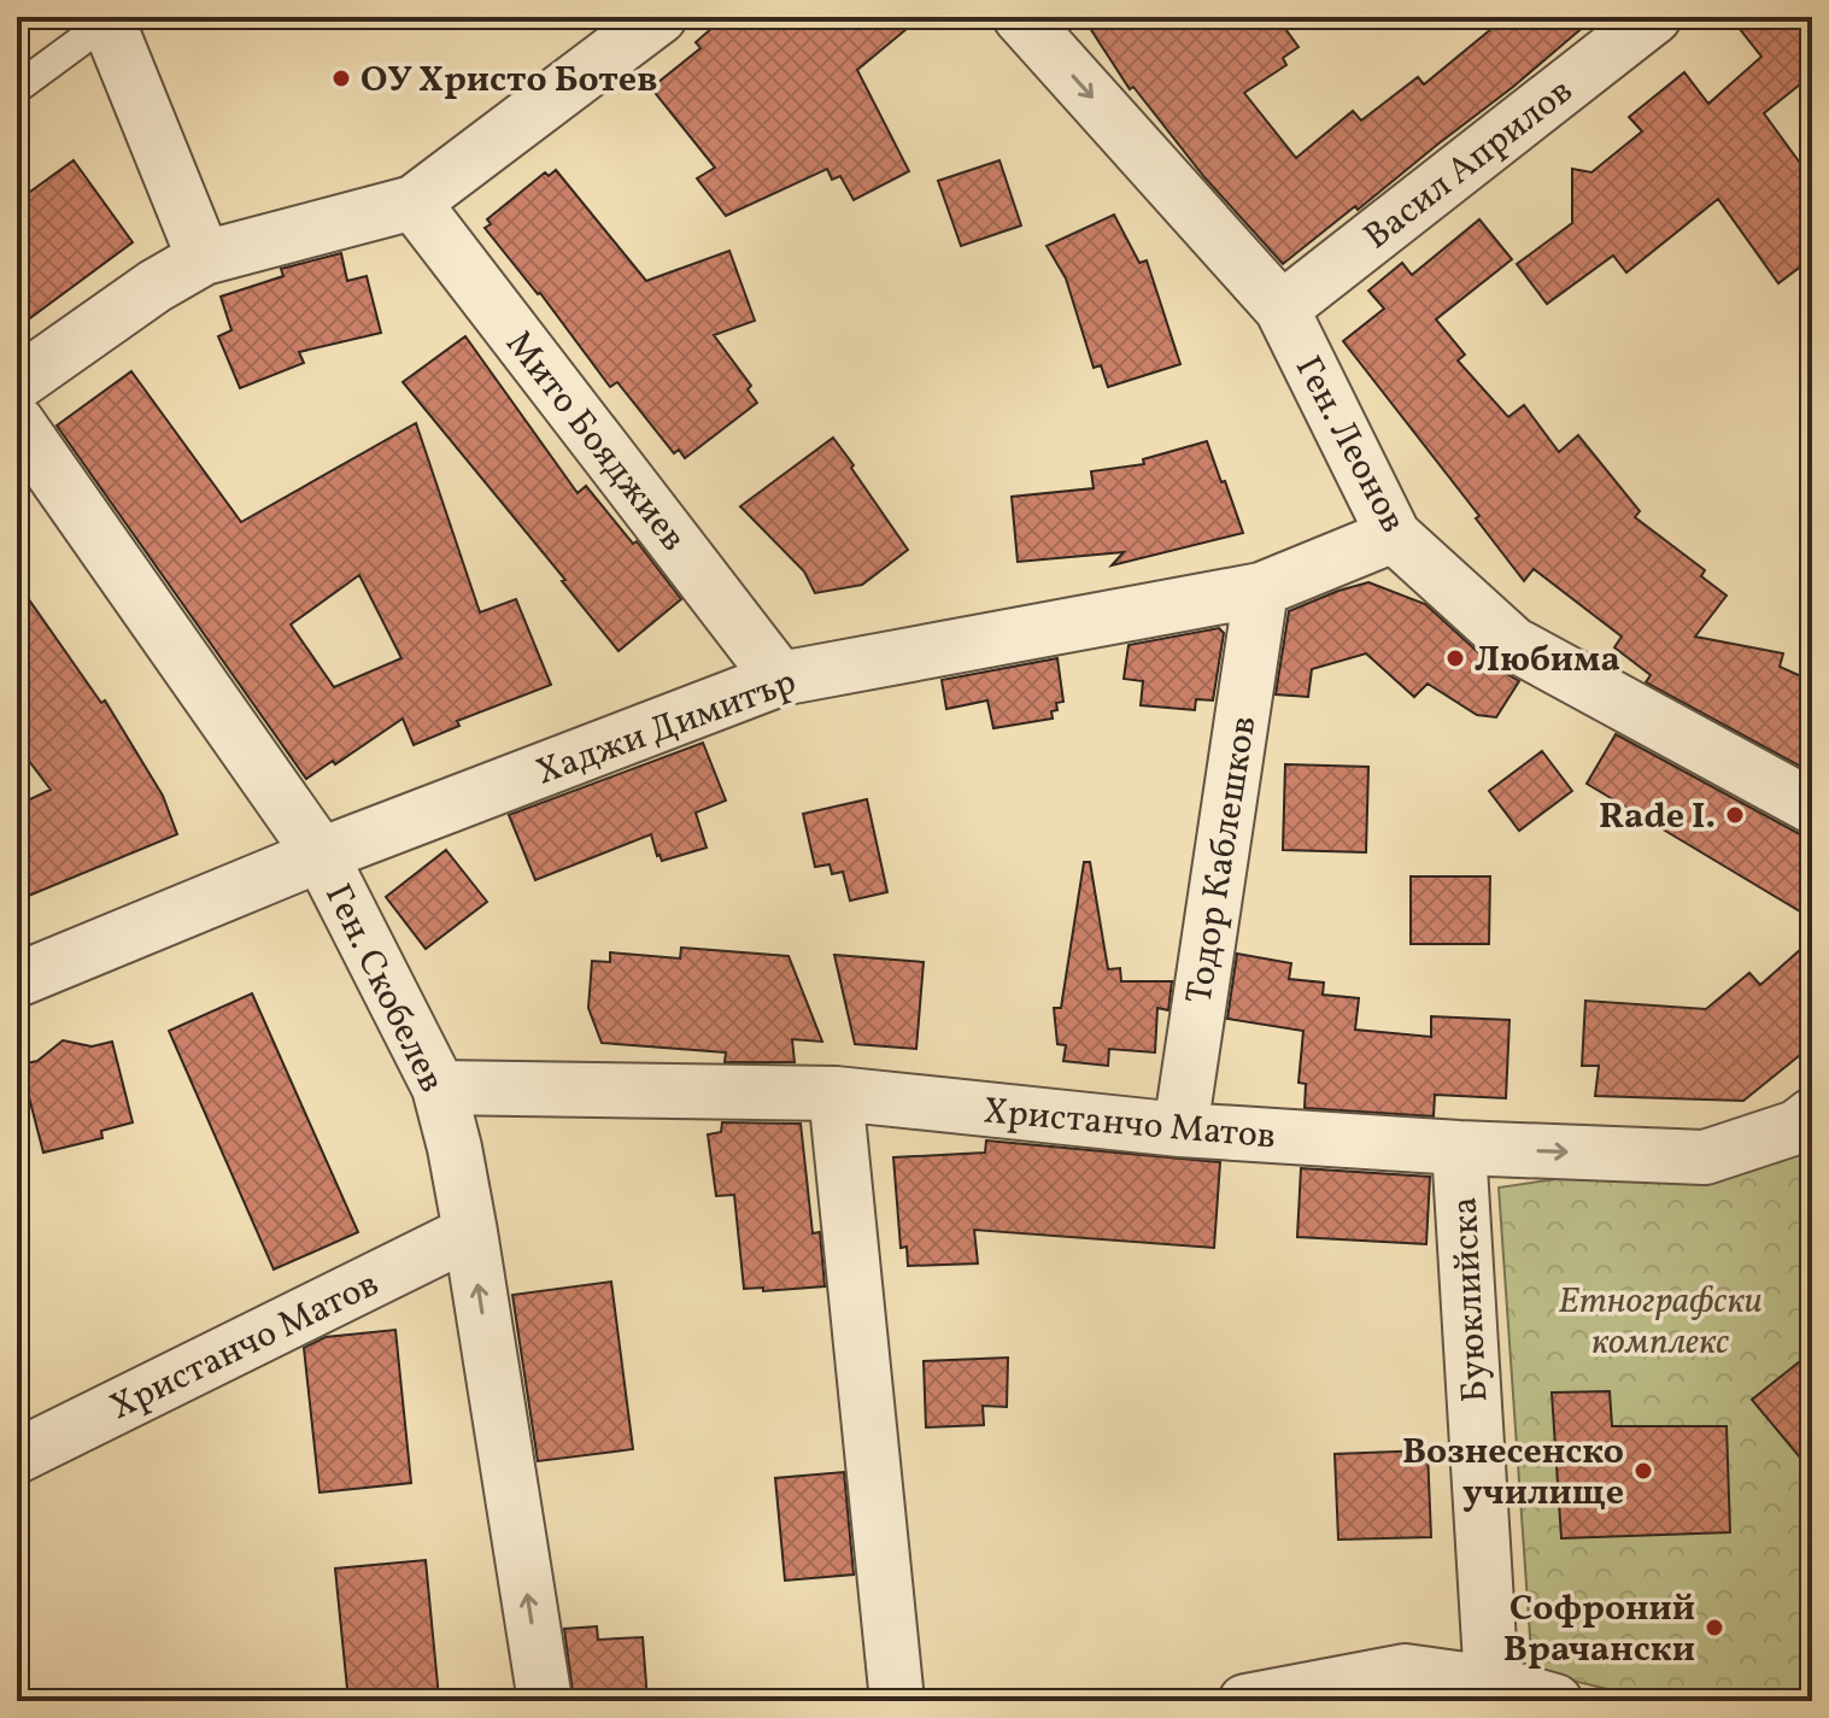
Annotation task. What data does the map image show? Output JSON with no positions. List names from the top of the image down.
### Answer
{
  "streets": {
    "street": [
      "Васил Априлов",
      "Мито Бояджиев",
      "Ген. Леонов",
      "Хаджи Димитър",
      "Тодор Каблешков",
      "Ген. Скобелев",
      "Христанчо Матов",
      "Буюклийска"
    ]
  },
  "crossings": [
    ["Васил Априлов", "Ген. Леонов"],
    ["Мито Бояджиев", "Хаджи Димитър"],
    ["Ген. Леонов", "Хаджи Димитър"],
    ["Хаджи Димитър", "Тодор Каблешков"],
    ["Хаджи Димитър", "Ген. Скобелев"],
    ["Тодор Каблешков", "Христанчо Матов"],
    ["Ген. Скобелев", "Христанчо Матов"],
    ["Христанчо Матов", "Буюклийска"]
  ],
  "parks": ["Етнографски комплекс"],
  "places": [
    "ОУ Христо Ботев",
    "Любима",
    "Rade I.",
    "Вознесенско училище",
    "Софроний Врачански"
  ]
}
